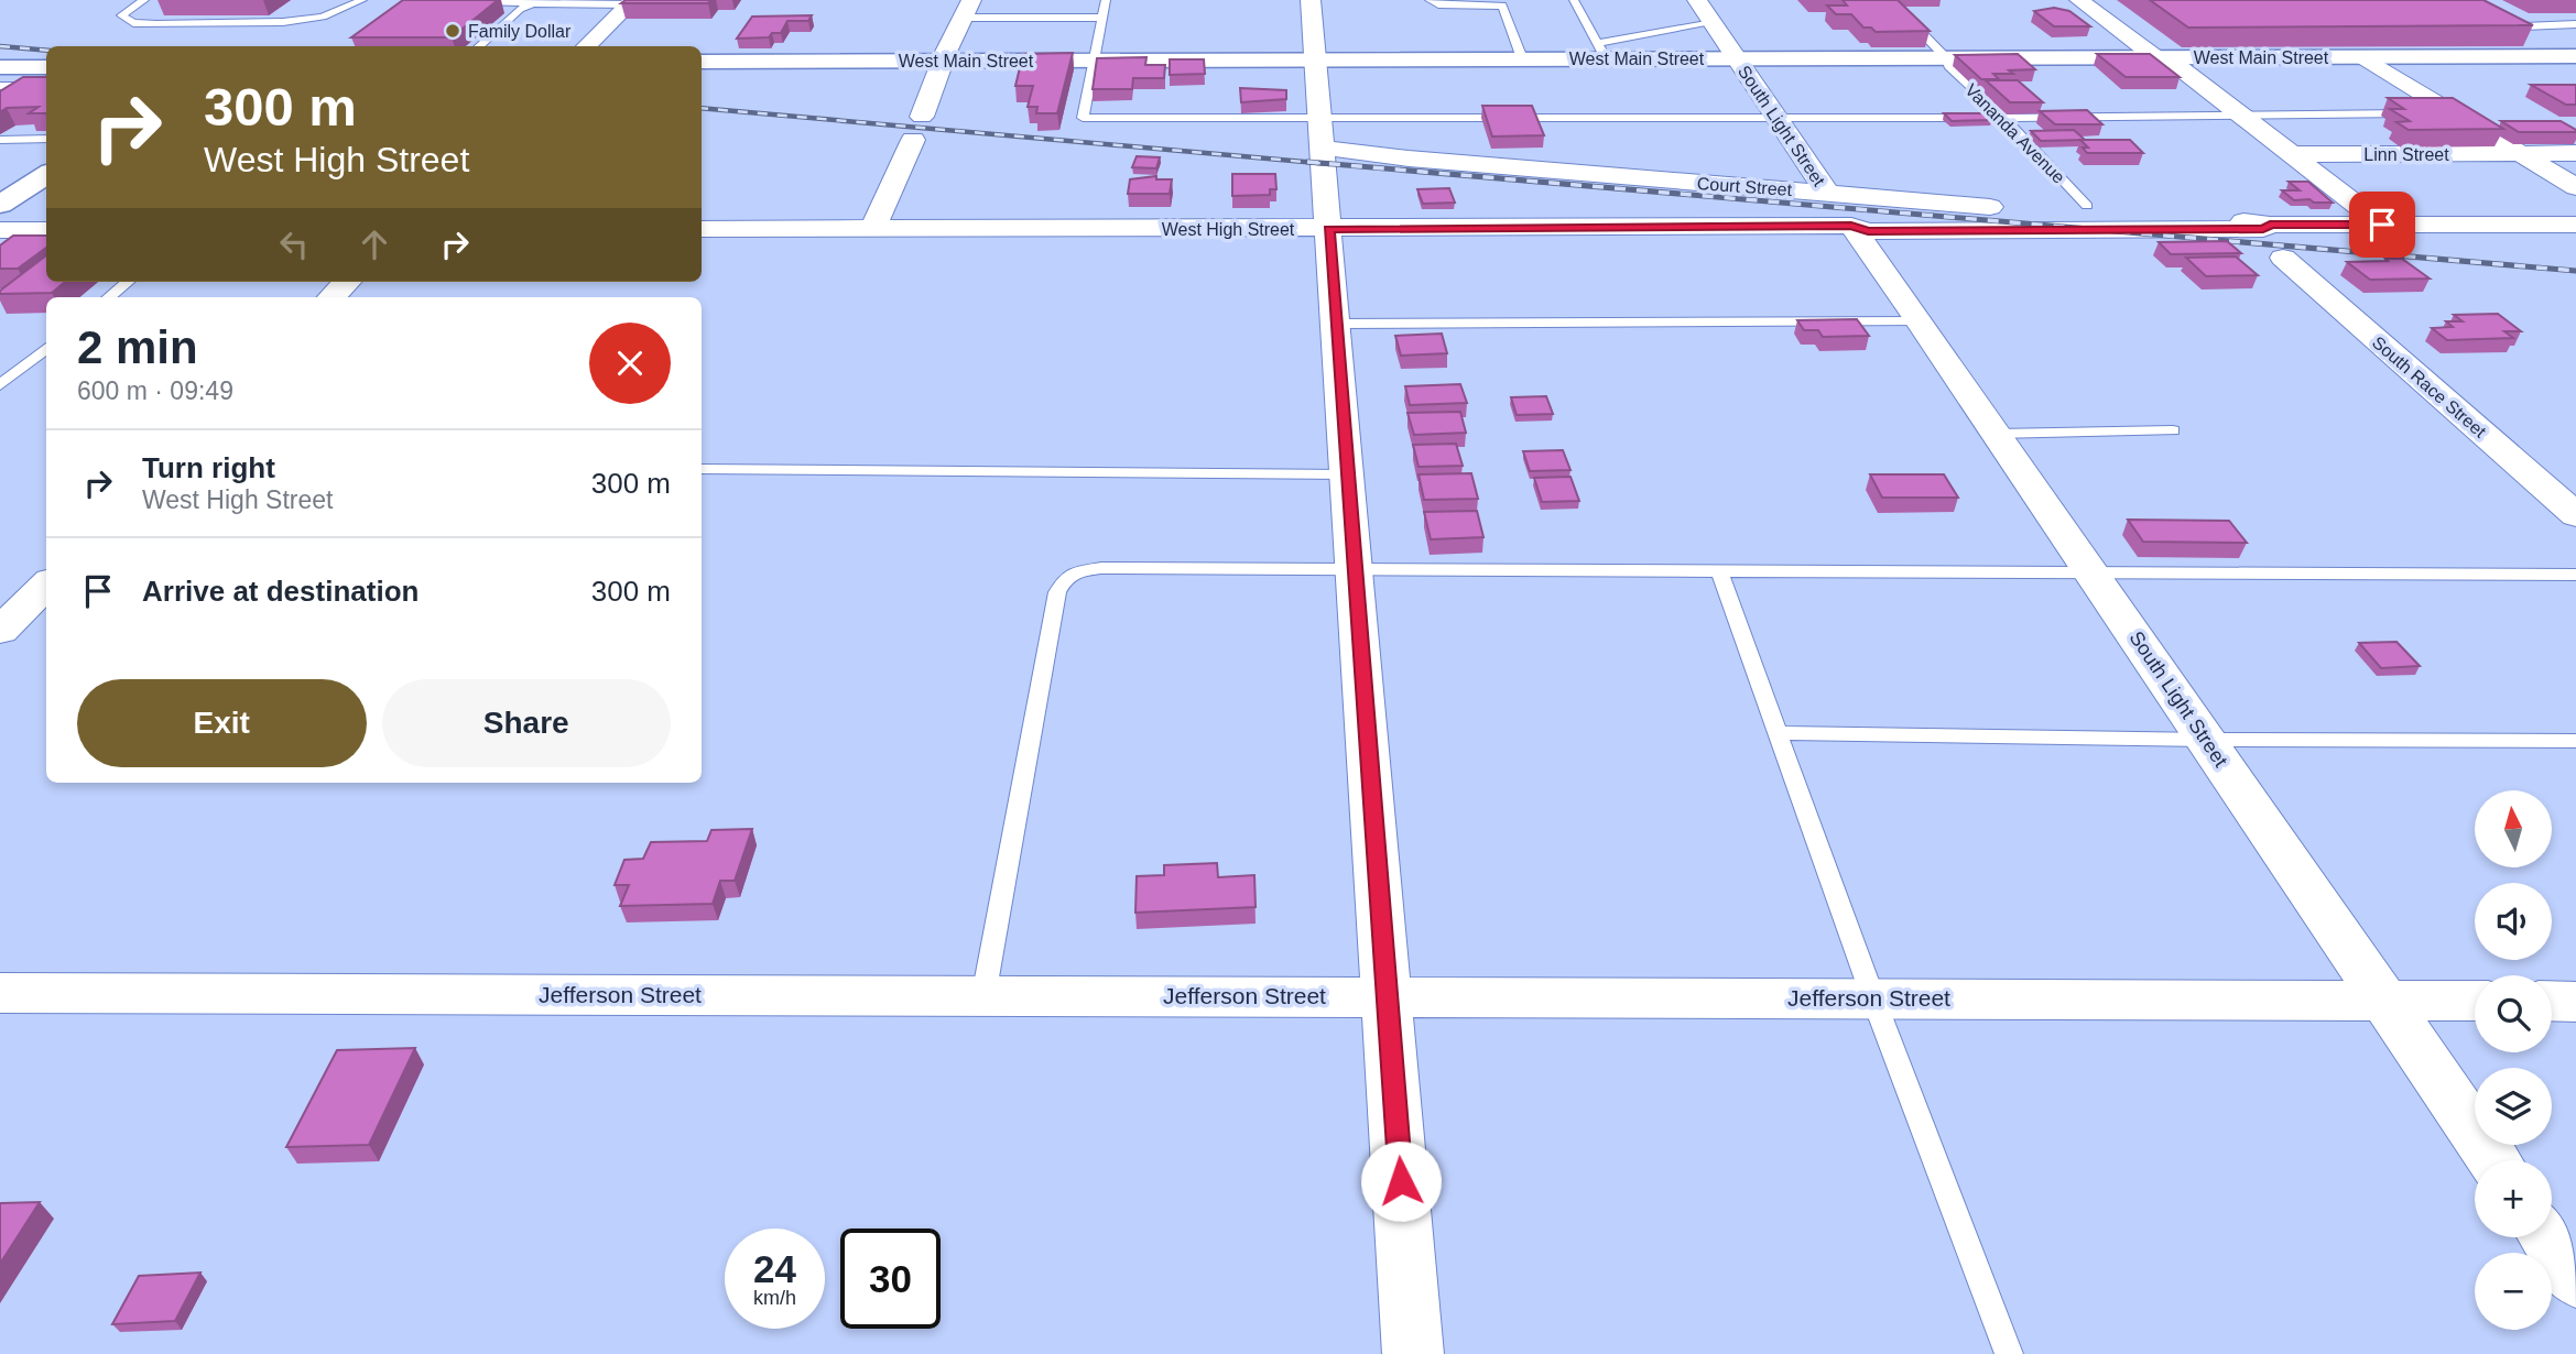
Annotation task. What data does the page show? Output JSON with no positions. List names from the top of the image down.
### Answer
{
  "streets": {
    "street": [
      "West Main Street",
      "South Light Street",
      "Linn Street",
      "Court Street",
      "West High Street",
      "South Race Street",
      "Jefferson Street"
    ],
    "lane": ["Vananda Avenue"]
  },
  "crossings": [
    ["West Main Street", "South Light Street"],
    ["West Main Street", "Vananda Avenue"],
    ["South Light Street", "Court Street"],
    ["South Light Street", "West High Street"],
    ["South Light Street", "Jefferson Street"],
    ["Court Street", "West High Street"]
  ],
  "places": ["Family Dollar"],
  "north": "top",
  "page": {
    "turn": ["300 m", "West High Street"],
    "heading": ["2 min", "600 m · 09:49"],
    "list": [
      {
        "name": "Turn right",
        "note": "West High Street",
        "value": "300 m"
      },
      {
        "name": "Arrive at destination",
        "value": "300 m"
      }
    ],
    "buttons": ["Exit", "Share"],
    "map_buttons": ["+", "−"],
    "speed": "24 km/h",
    "limit": "30"
  }
}
